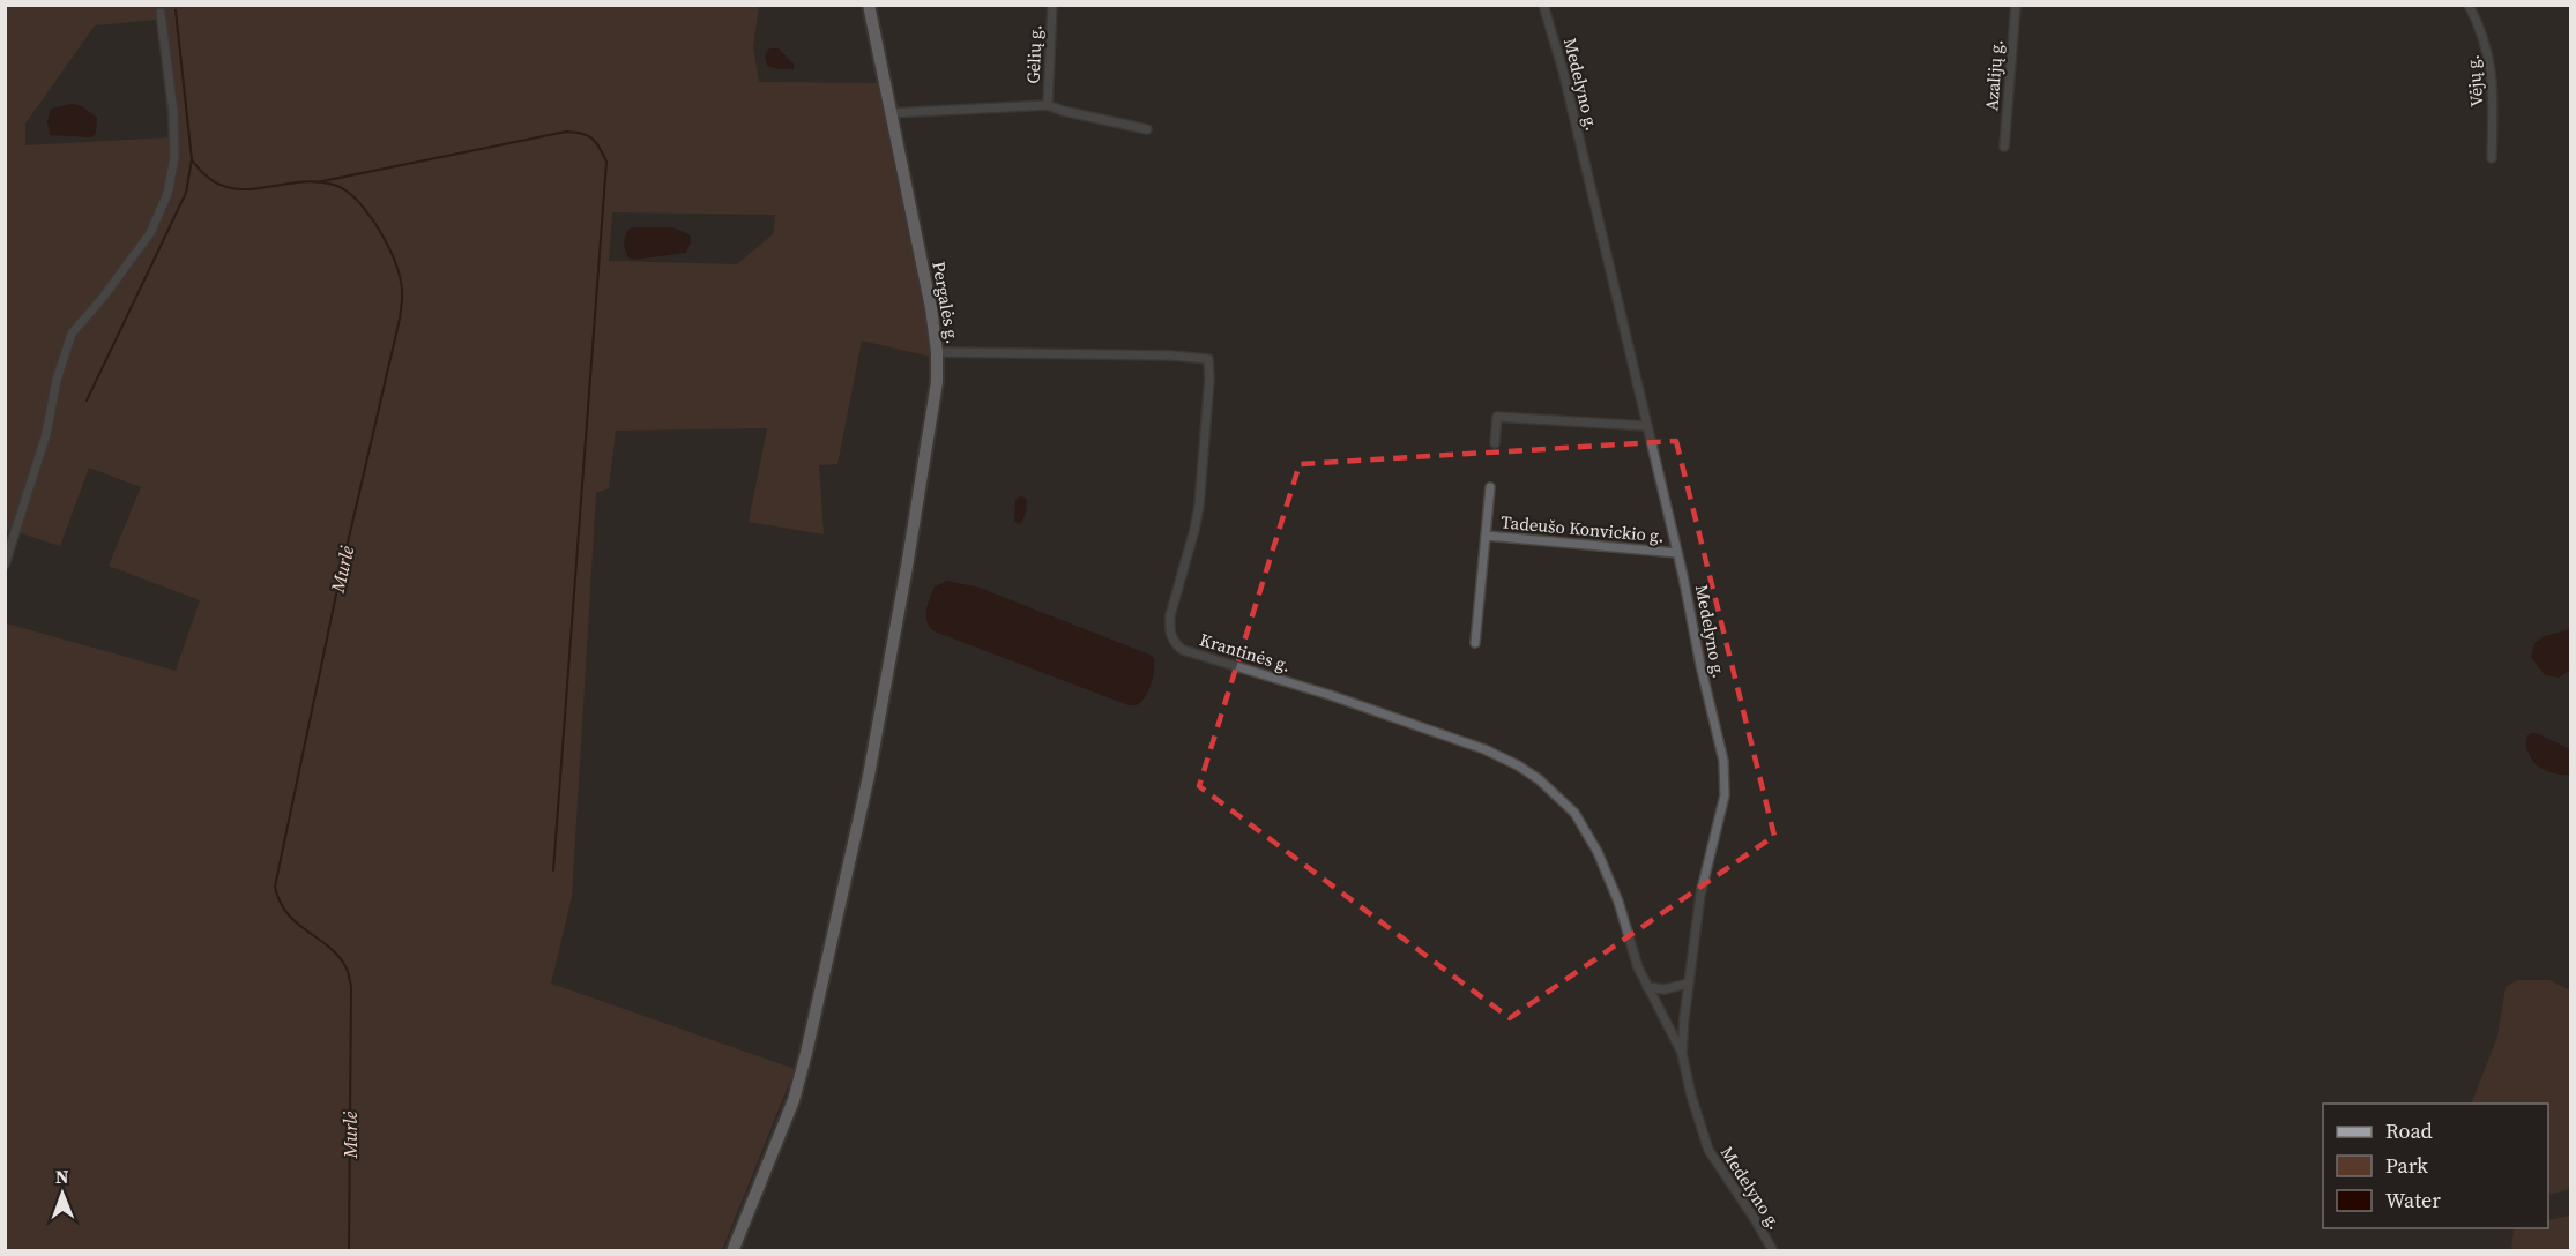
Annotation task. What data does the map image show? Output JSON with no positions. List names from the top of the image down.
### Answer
{
  "streets": {
    "main road": ["Pergalės g."],
    "street": [
      "Gėlių g.",
      "Azalijų g.",
      "Vėjų g.",
      "Medelyno g.",
      "Tadeušo Konvickio g.",
      "Krantinės g."
    ]
  },
  "crossings": [
    ["Medelyno g.", "Tadeušo Konvickio g."],
    ["Medelyno g.", "Krantinės g."],
    ["Pergalės g.", "Krantinės g."]
  ],
  "water": ["Murlė"],
  "legend": ["Road", "Park", "Water"],
  "north": "top"
}
